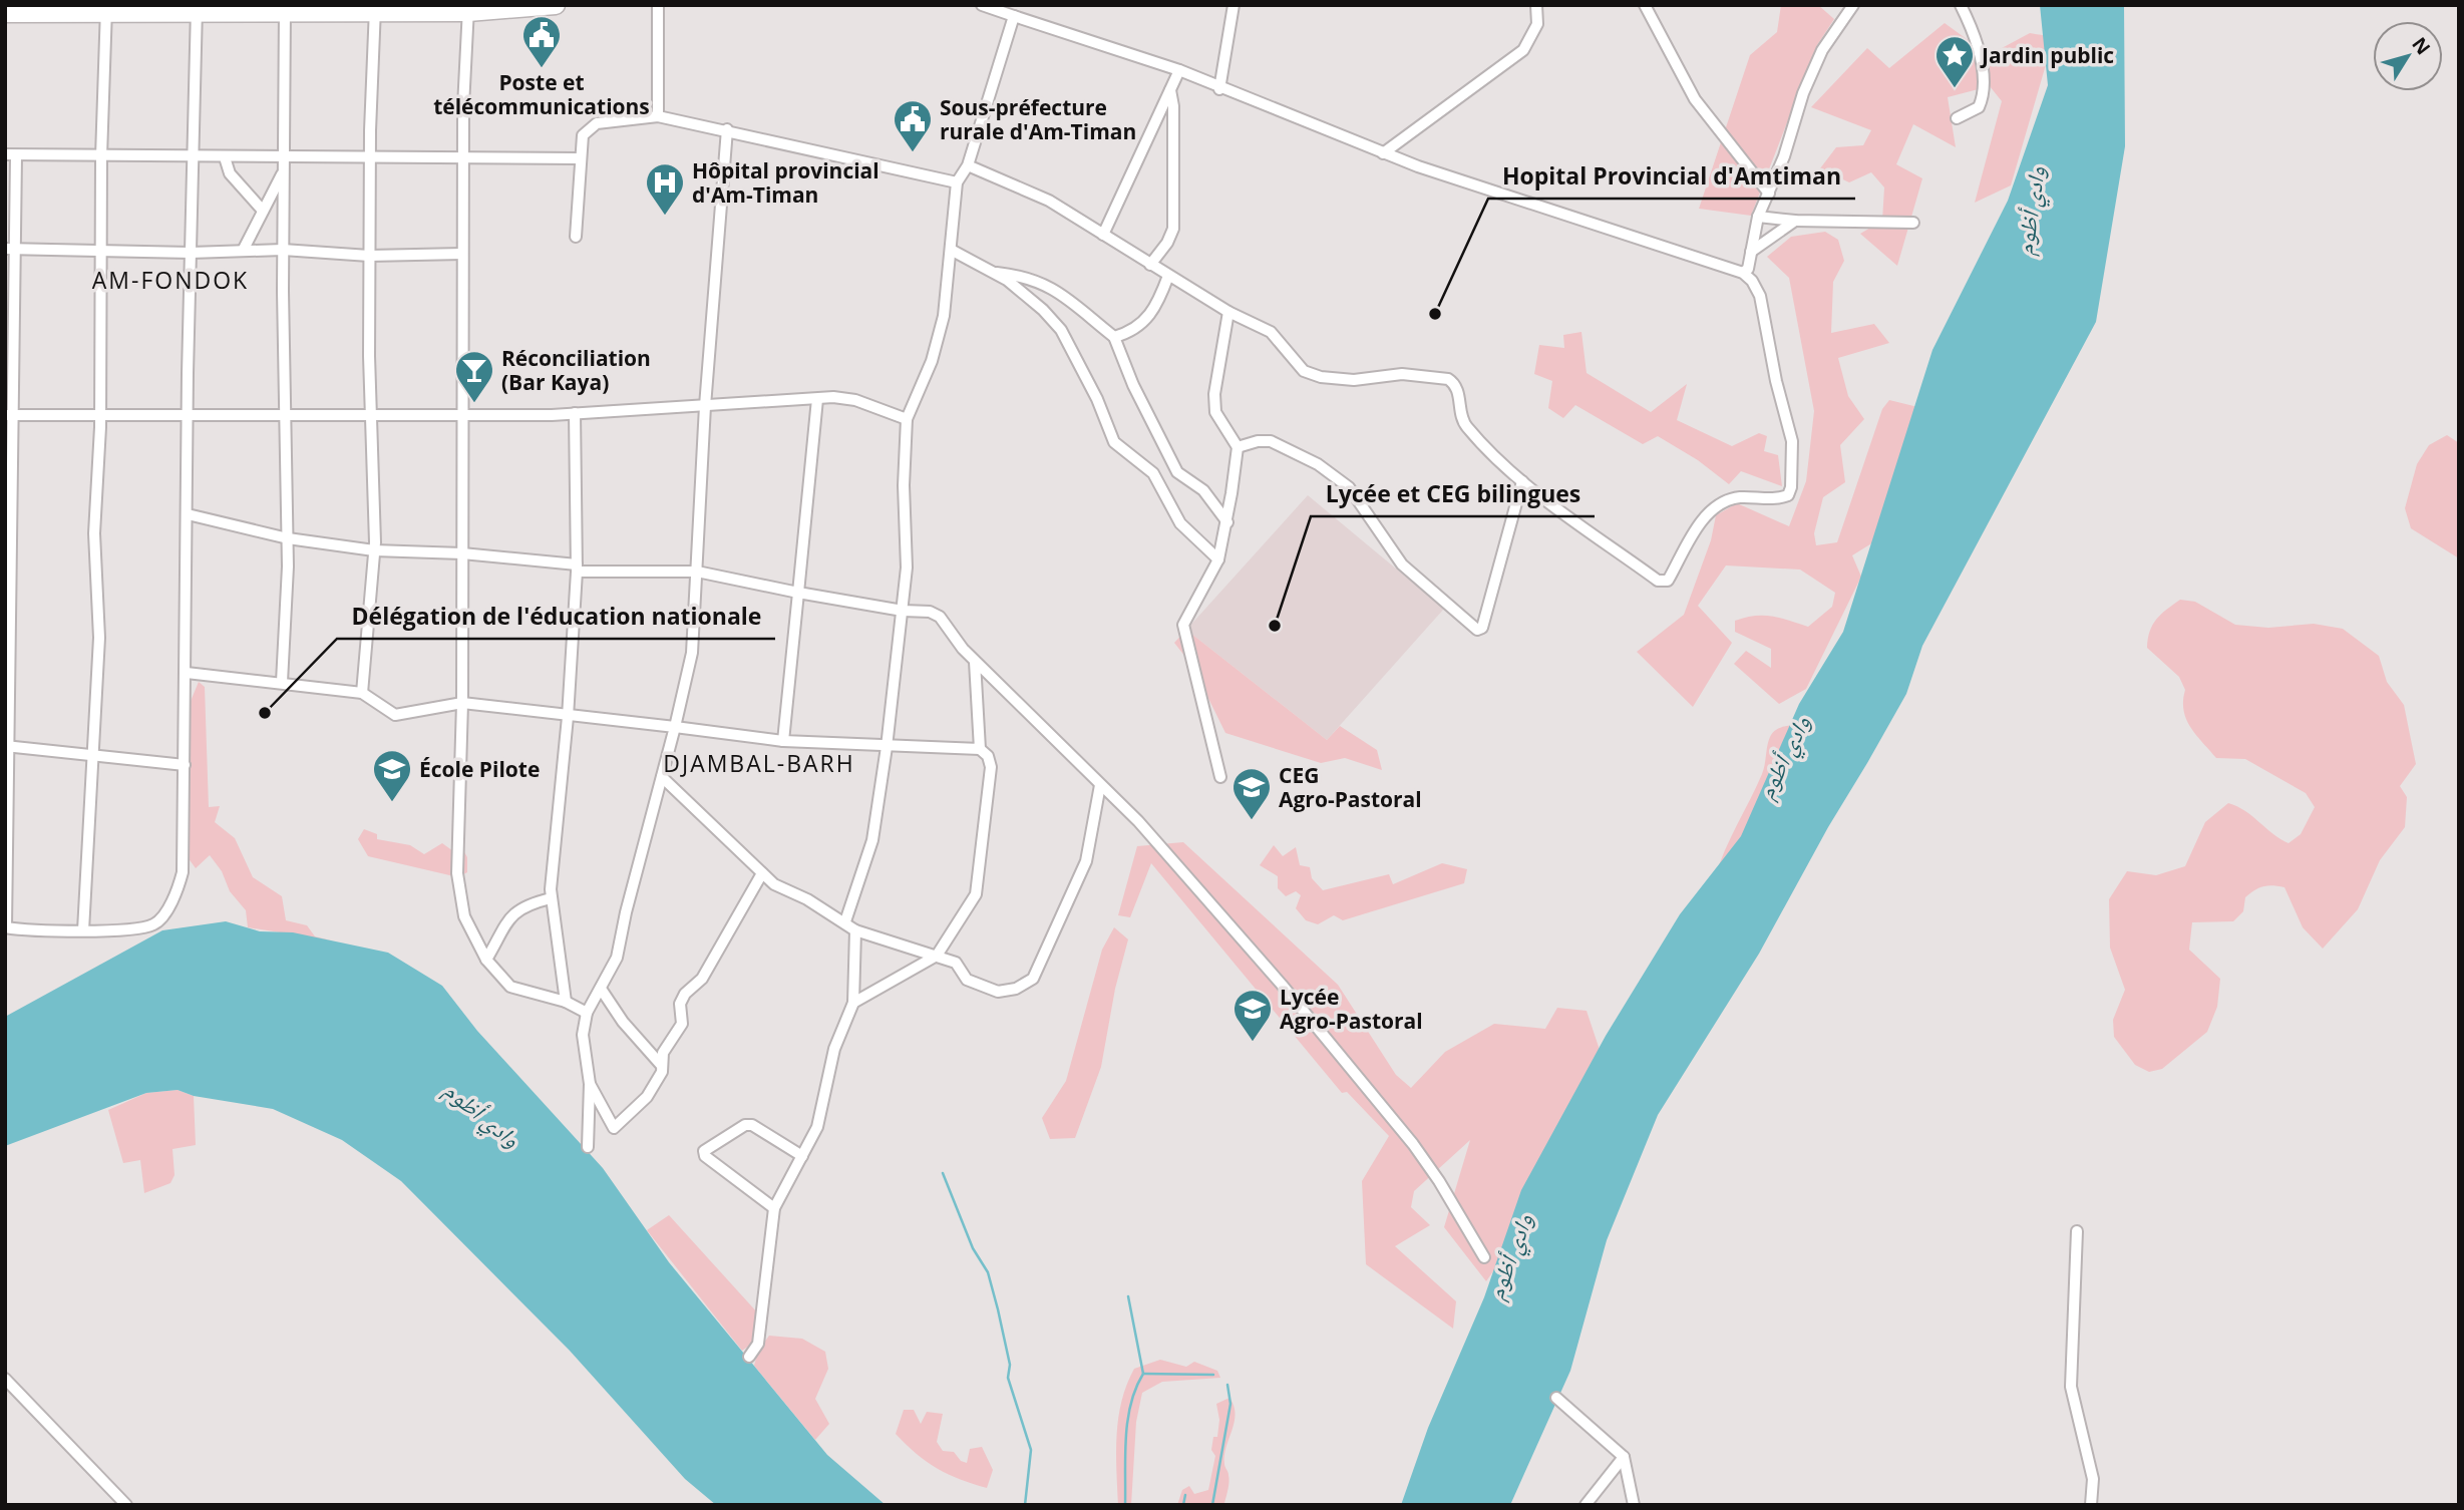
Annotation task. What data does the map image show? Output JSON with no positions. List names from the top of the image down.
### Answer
{
  "districts": ["AM-FONDOK", "DJAMBAL-BARH"],
  "water": ["وادي أظوم"],
  "places": {
    "public building": ["Poste et télécommunications", "Sous-préfecture rurale d'Am-Timan"],
    "place": ["Jardin public"],
    "hospital": ["Hôpital provincial d'Am-Timan"],
    "other": ["Hopital Provincial d'Amtiman", "Lycée et CEG bilingues", "Délégation de l'éducation nationale"],
    "bar": ["Réconciliation (Bar Kaya)"],
    "school or university": ["École Pilote", "CEG Agro-Pastoral", "Lycée Agro-Pastoral"]
  },
  "north": "top right"
}
